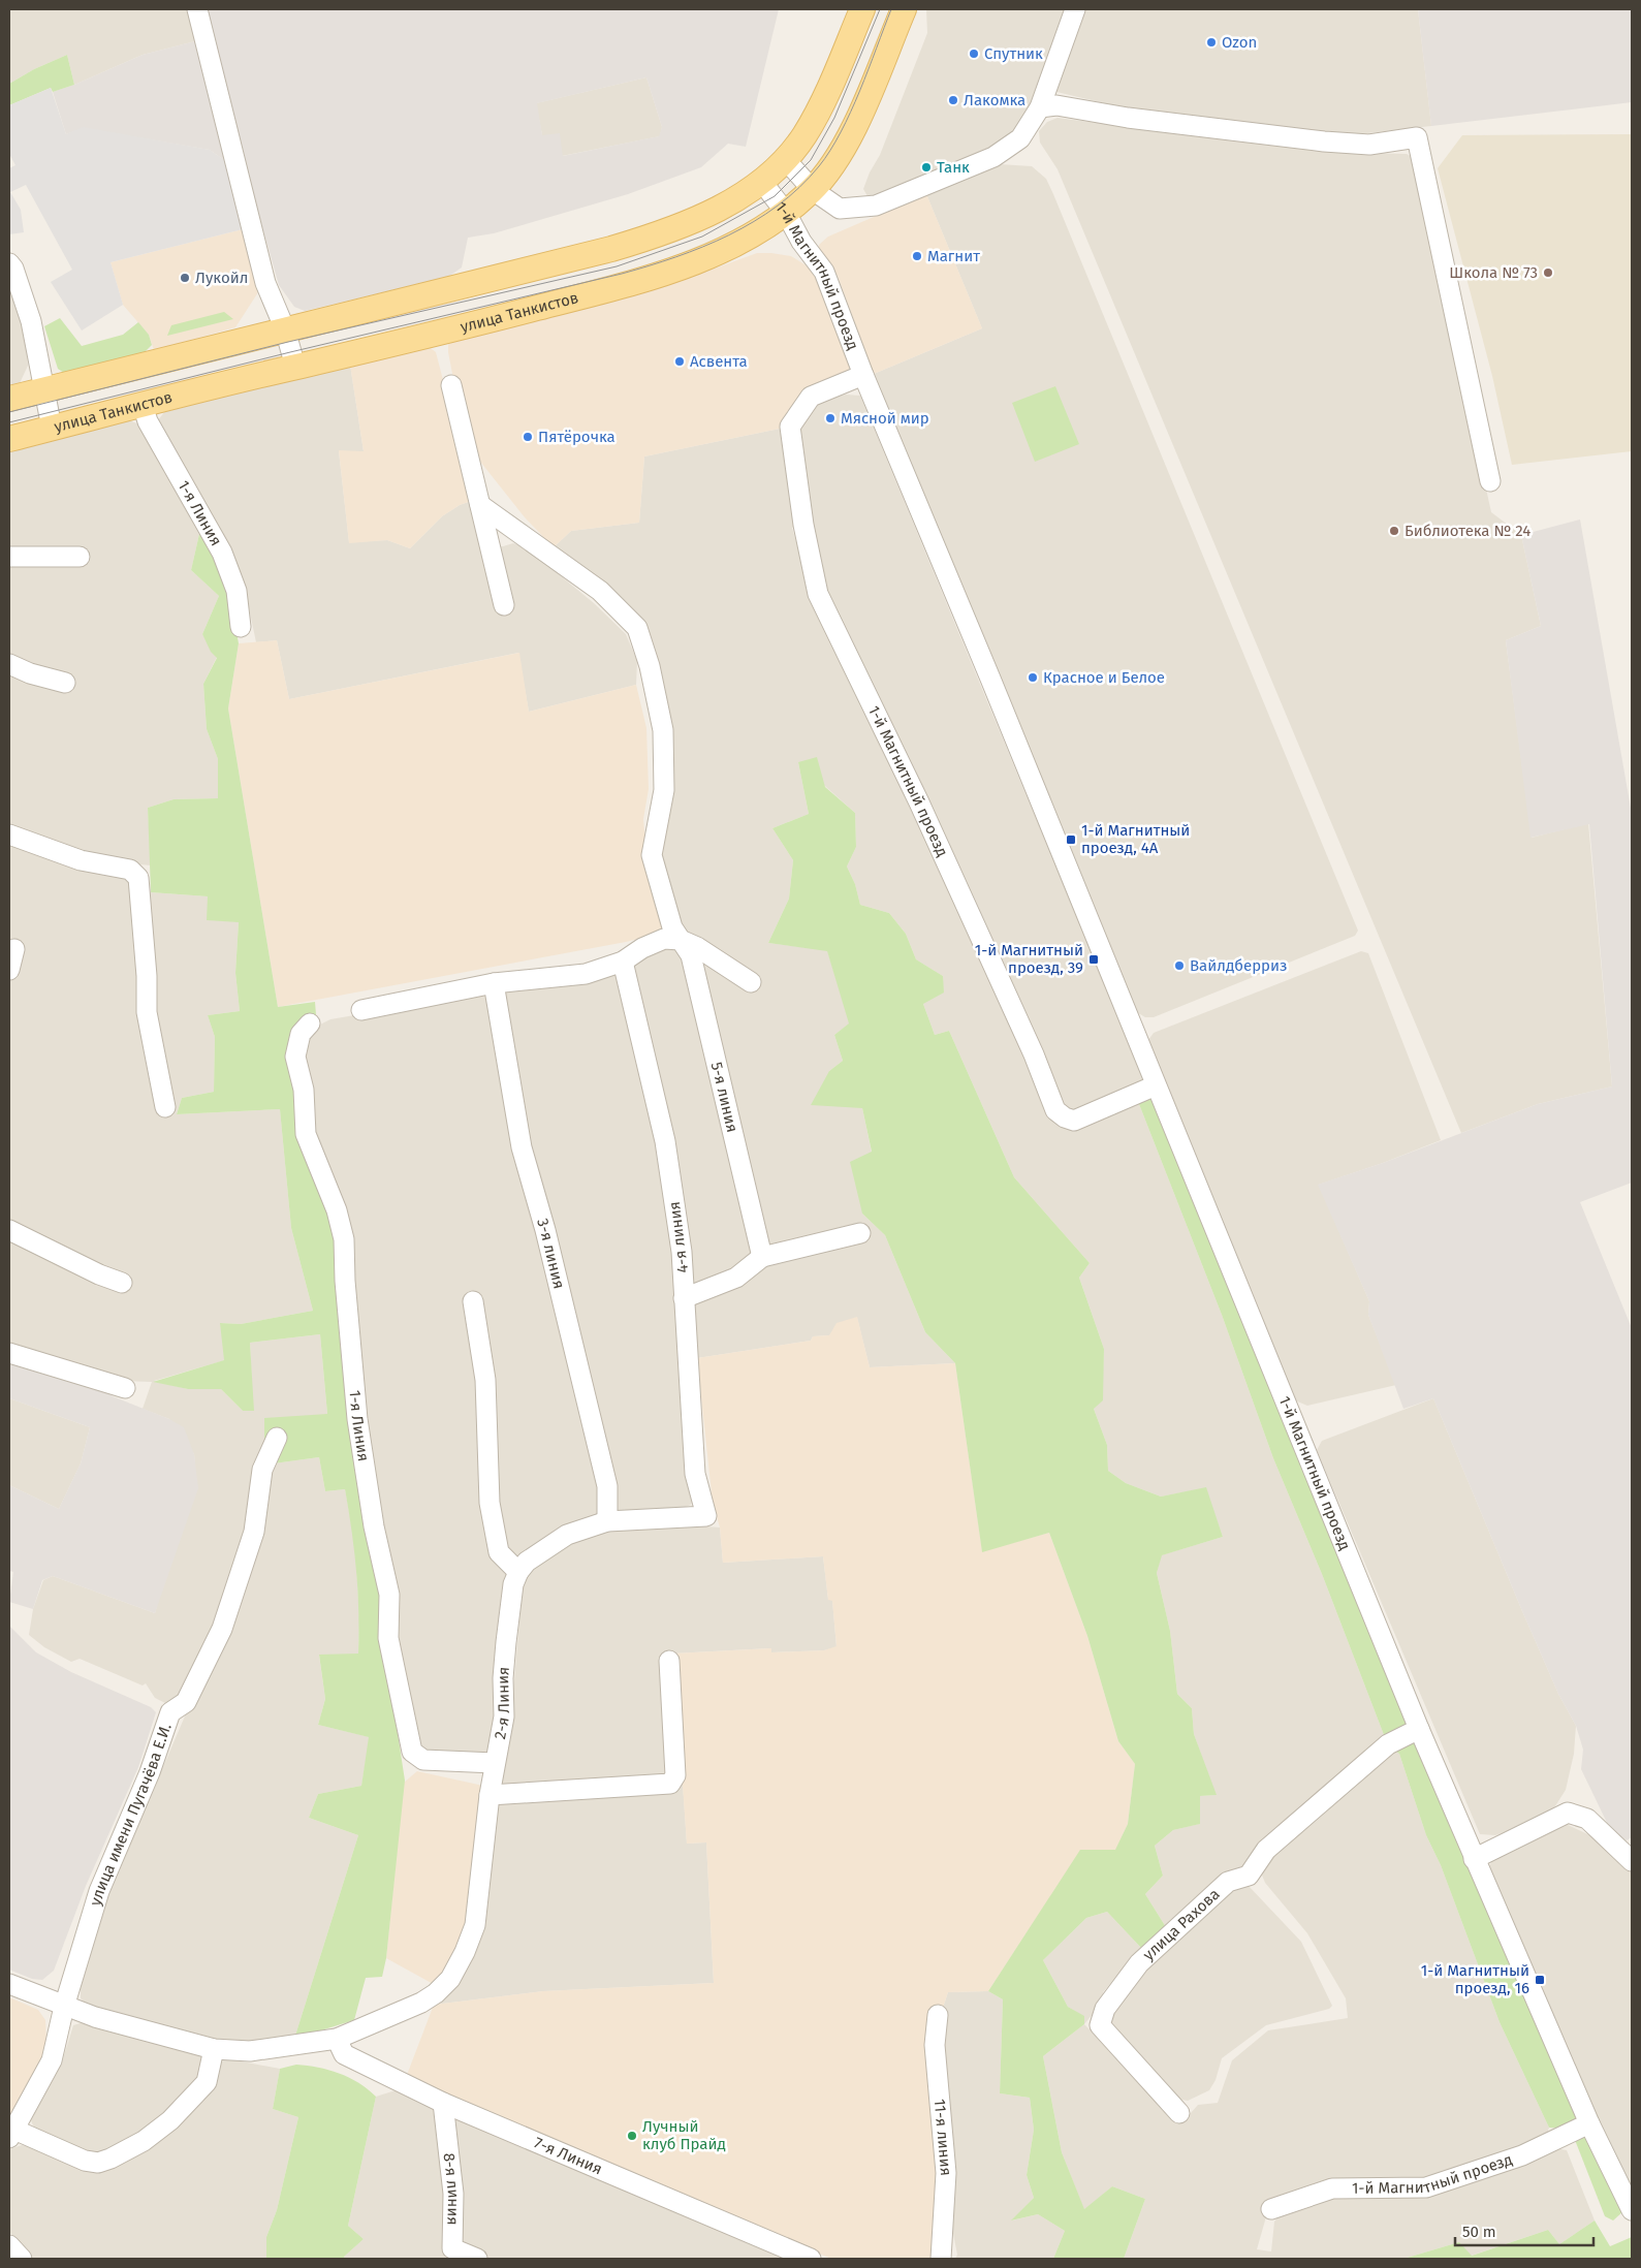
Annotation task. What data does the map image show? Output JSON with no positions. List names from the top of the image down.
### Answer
{
  "streets": {
    "main road": ["улица Танкистов"],
    "street": [
      "1-й Магнитный проезд",
      "1-я Линия",
      "5-я линия",
      "4-я линия",
      "3-я линия",
      "2-я Линия",
      "улица имени Пугачёва Е.И.",
      "улица Рахова",
      "11-я линия",
      "7-я Линия",
      "8-я линия"
    ]
  },
  "crossings": [
    ["1-й Магнитный проезд", "улица Танкистов"],
    ["1-й Магнитный проезд", "улица Рахова"],
    ["улица Танкистов", "1-я Линия"],
    ["1-я Линия", "2-я Линия"],
    ["4-я линия", "3-я линия"],
    ["2-я Линия", "улица имени Пугачёва Е.И."],
    ["2-я Линия", "7-я Линия"],
    ["7-я Линия", "8-я линия"]
  ],
  "places": {
    "other": [
      "Ozon",
      "Спутник",
      "Лакомка",
      "Танк",
      "Магнит",
      "Школа № 73",
      "Лукойл",
      "Асвента",
      "Мясной мир",
      "Пятёрочка",
      "Библиотека № 24",
      "Красное и Белое",
      "Вайлдберриз",
      "Лучный клуб Прайд"
    ],
    "transit": ["1-й Магнитный проезд, 4А", "1-й Магнитный проезд, 39", "1-й Магнитный проезд, 16"]
  },
  "scale_bar": "50 m"
}
